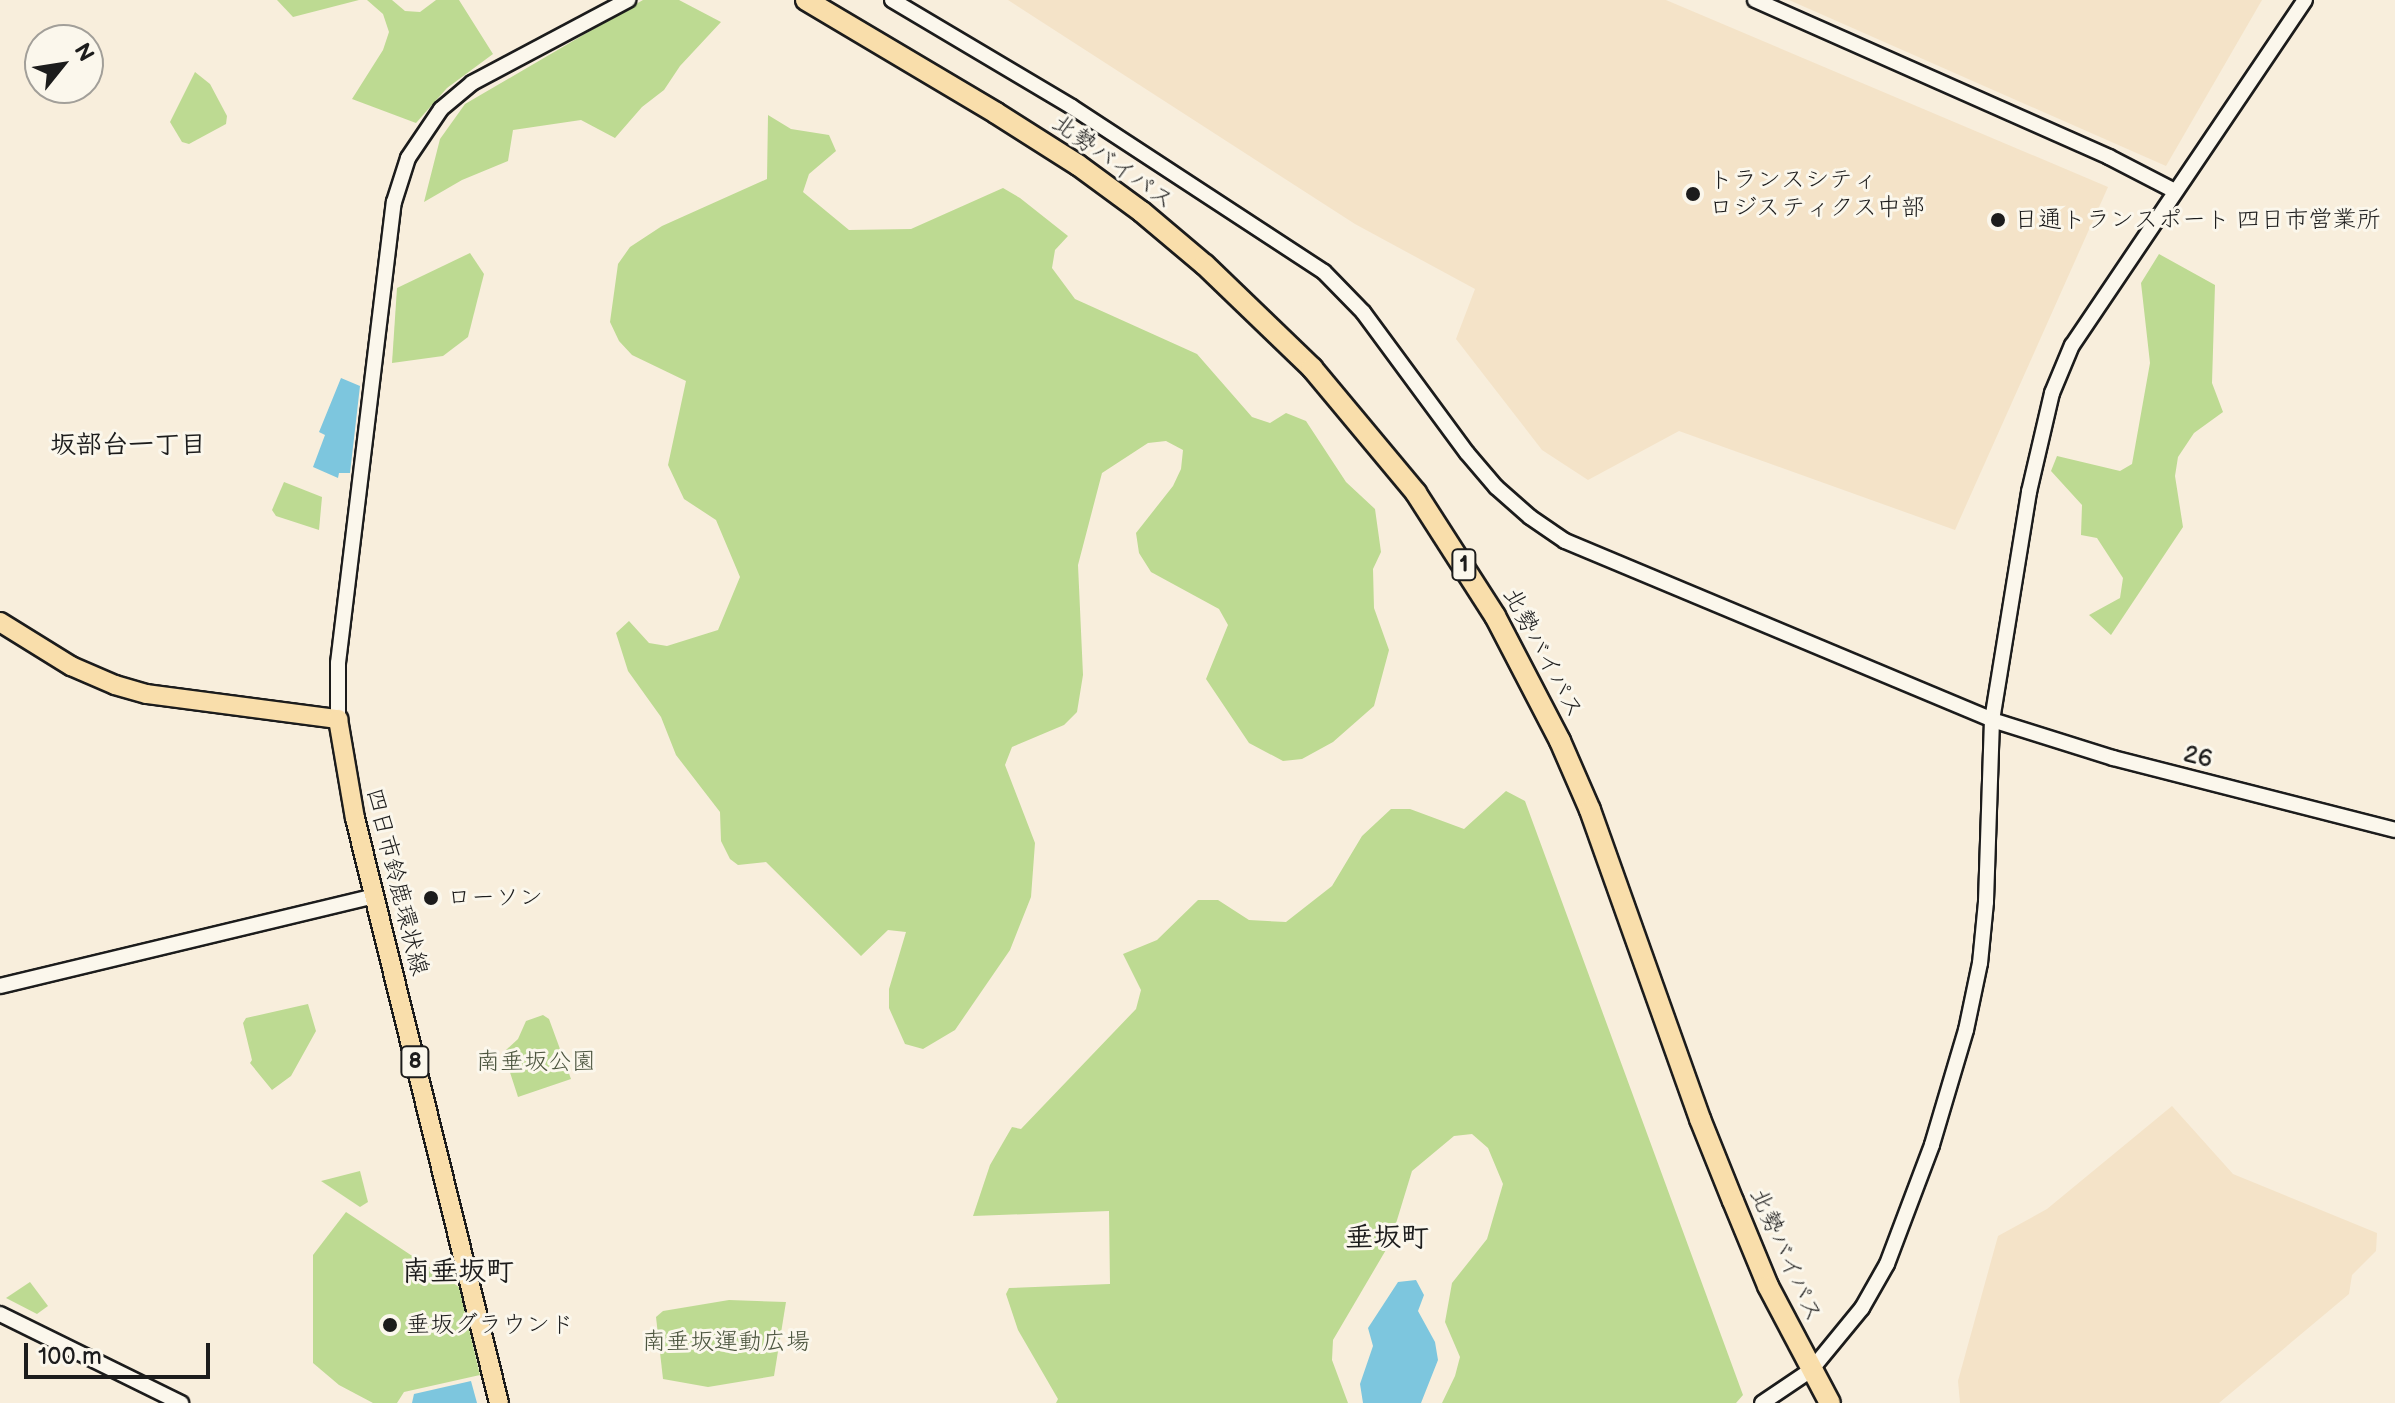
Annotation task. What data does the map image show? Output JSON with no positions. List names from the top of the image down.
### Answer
{
  "streets": {
    "highway": ["北勢バイパス", "1"],
    "main road": ["四日市鈴鹿環状線", "8"],
    "street": ["26"]
  },
  "districts": ["坂部台一丁目", "垂坂町", "南垂坂町"],
  "parks": ["南垂坂公園", "南垂坂運動広場"],
  "places": [
    "トランスシティ ロジスティクス中部",
    "日通トランスポート 四日市営業所",
    "ローソン",
    "垂坂グラウンド"
  ],
  "scale_bar": "100 m",
  "north": "top right"
}
